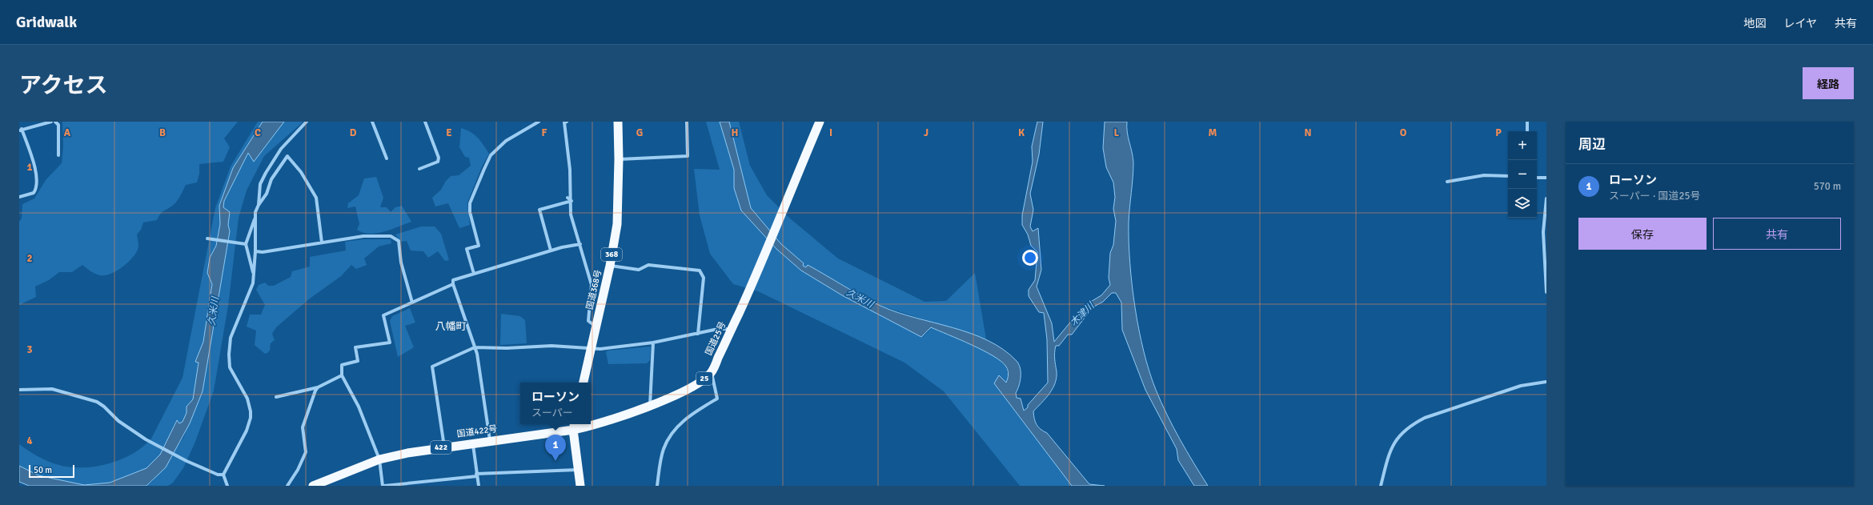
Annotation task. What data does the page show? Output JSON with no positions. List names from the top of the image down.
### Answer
{
  "streets": {
    "highway": [
      "368",
      "国道368号",
      "国道25号",
      "25",
      "国道422号",
      "422"
    ]
  },
  "crossings": [
    ["国道25号", "国道422号"]
  ],
  "districts": ["八幡町"],
  "water": ["久米川", "木津川"],
  "scale_bar": "50 m",
  "page": {
    "header": "Gridwalk",
    "nav": ["地図", "レイヤ", "共有"],
    "title": "アクセス",
    "buttons": [
      "経路",
      ["保存", "共有"]
    ],
    "heading": "周辺",
    "map_buttons": ["+", "−"],
    "list": [
      {
        "mark": "1",
        "name": "ローソン",
        "note": "スーパー · 国道25号",
        "value": "570 m"
      }
    ],
    "popup": ["ローソン", "スーパー"],
    "pins": "1",
    "scale": "50 m"
  },
  "grid": {
    "columns": [
      "A",
      "B",
      "C",
      "D",
      "E",
      "F",
      "G",
      "H",
      "I",
      "J",
      "K",
      "L",
      "M",
      "N",
      "O",
      "P"
    ],
    "rows": [
      "1",
      "2",
      "3",
      "4"
    ]
  }
}
